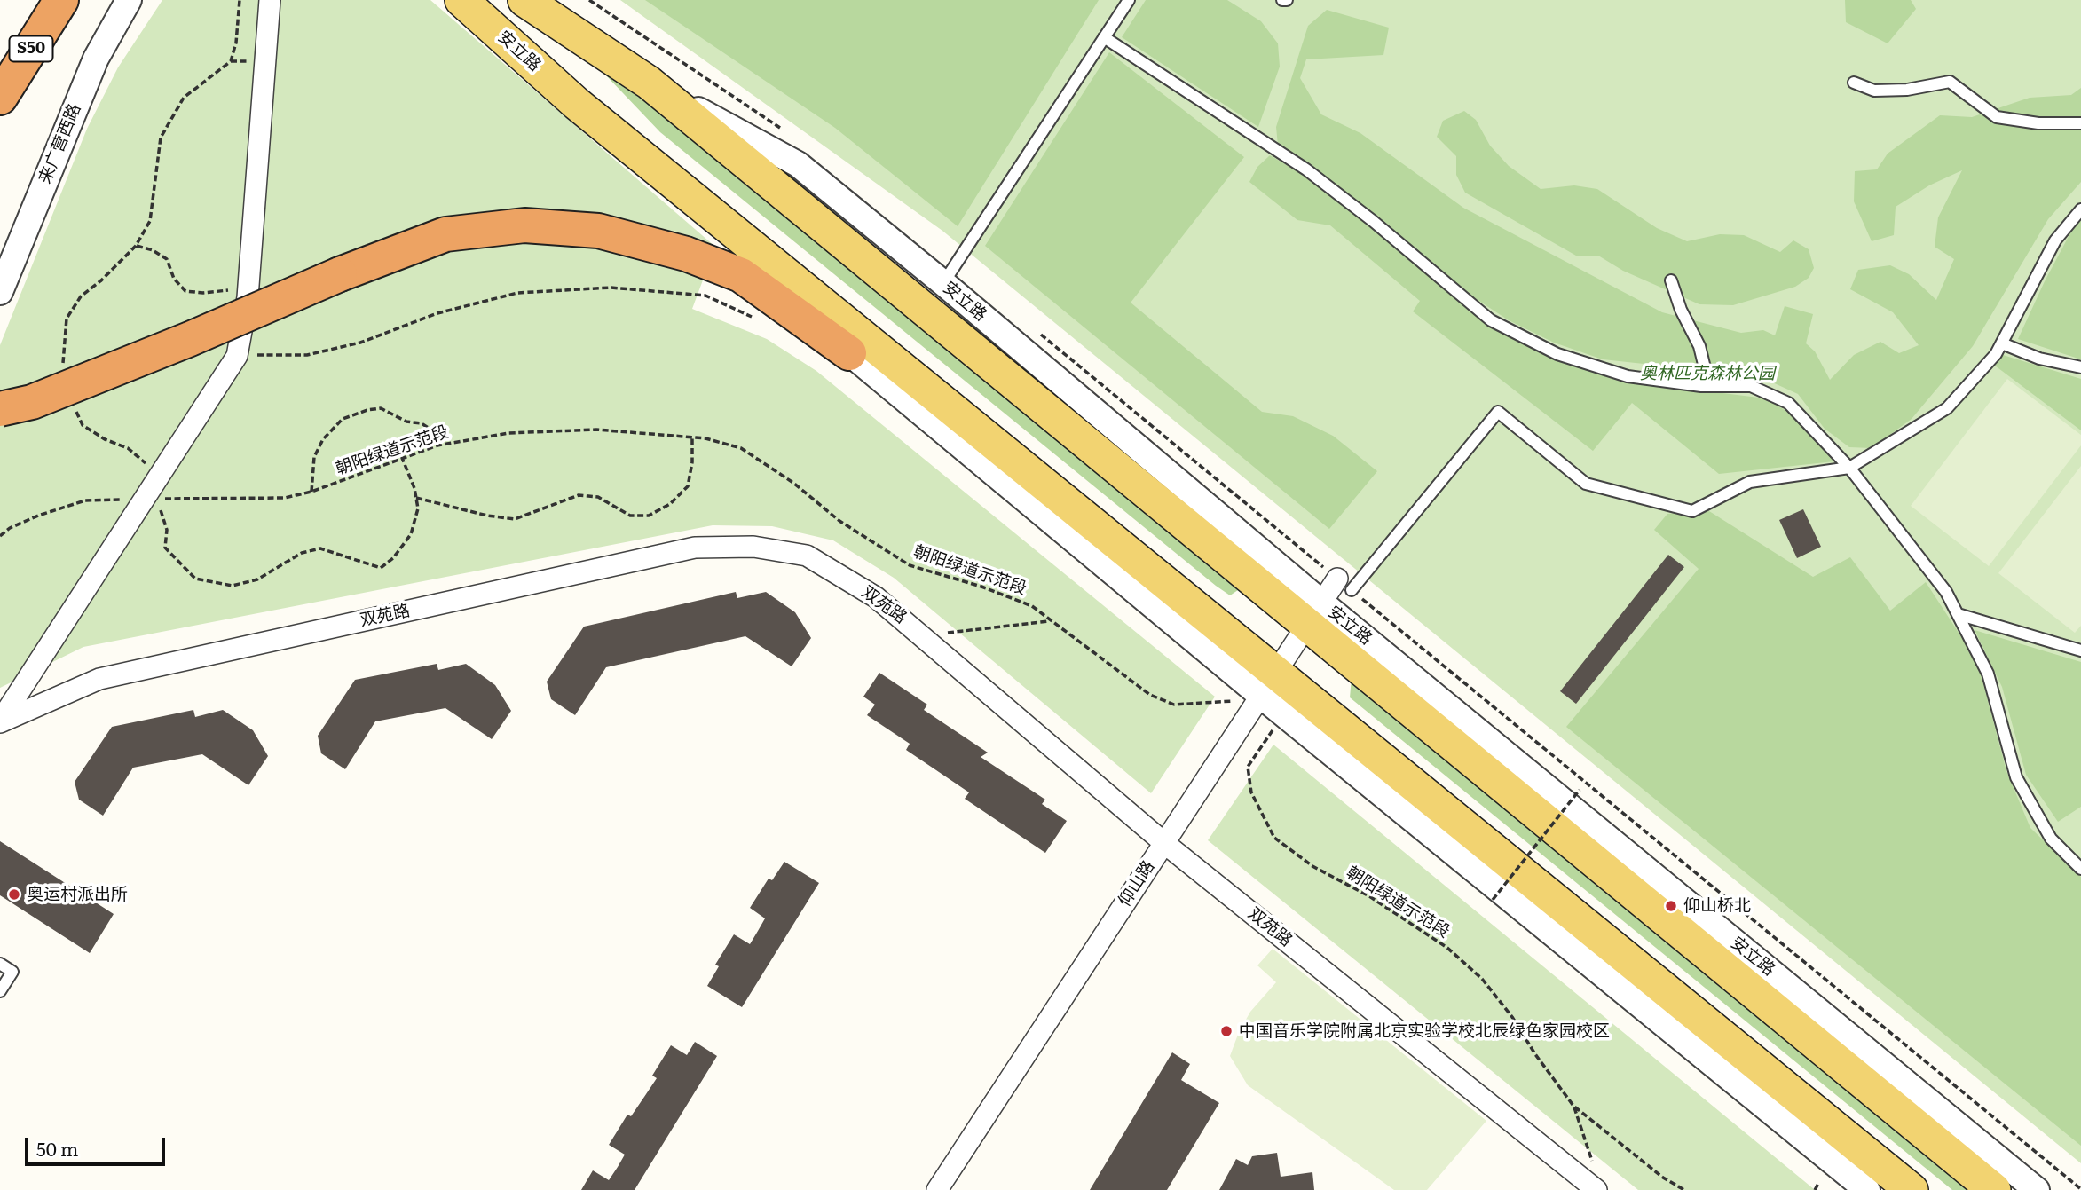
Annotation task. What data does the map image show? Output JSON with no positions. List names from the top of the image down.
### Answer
{
  "streets": {
    "highway": ["S50"],
    "main road": ["安立路"],
    "street": ["来广营西路", "双苑路", "仰山路"],
    "path": ["朝阳绿道示范段"]
  },
  "crossings": [
    ["安立路", "朝阳绿道示范段"],
    ["安立路", "仰山路"],
    ["朝阳绿道示范段", "仰山路"],
    ["双苑路", "仰山路"]
  ],
  "parks": ["奥林匹克森林公园"],
  "places": ["奥运村派出所", "仰山桥北", "中国音乐学院附属北京实验学校北辰绿色家园校区"],
  "scale_bar": "50 m"
}
